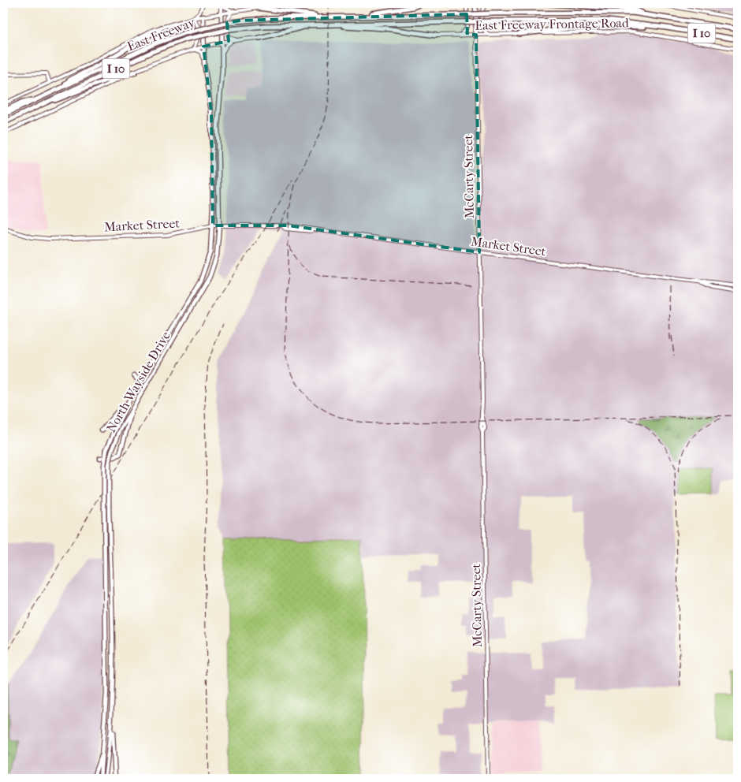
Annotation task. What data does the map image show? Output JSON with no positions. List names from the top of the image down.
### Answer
{
  "streets": {
    "highway": ["I 10", "East Freeway"],
    "main road": [
      "East Freeway Frontage Road",
      "McCarty Street",
      "Market Street",
      "North Wayside Drive"
    ]
  },
  "crossings": [
    ["East Freeway Frontage Road", "McCarty Street"],
    ["McCarty Street", "Market Street"],
    ["Market Street", "North Wayside Drive"]
  ]
}
